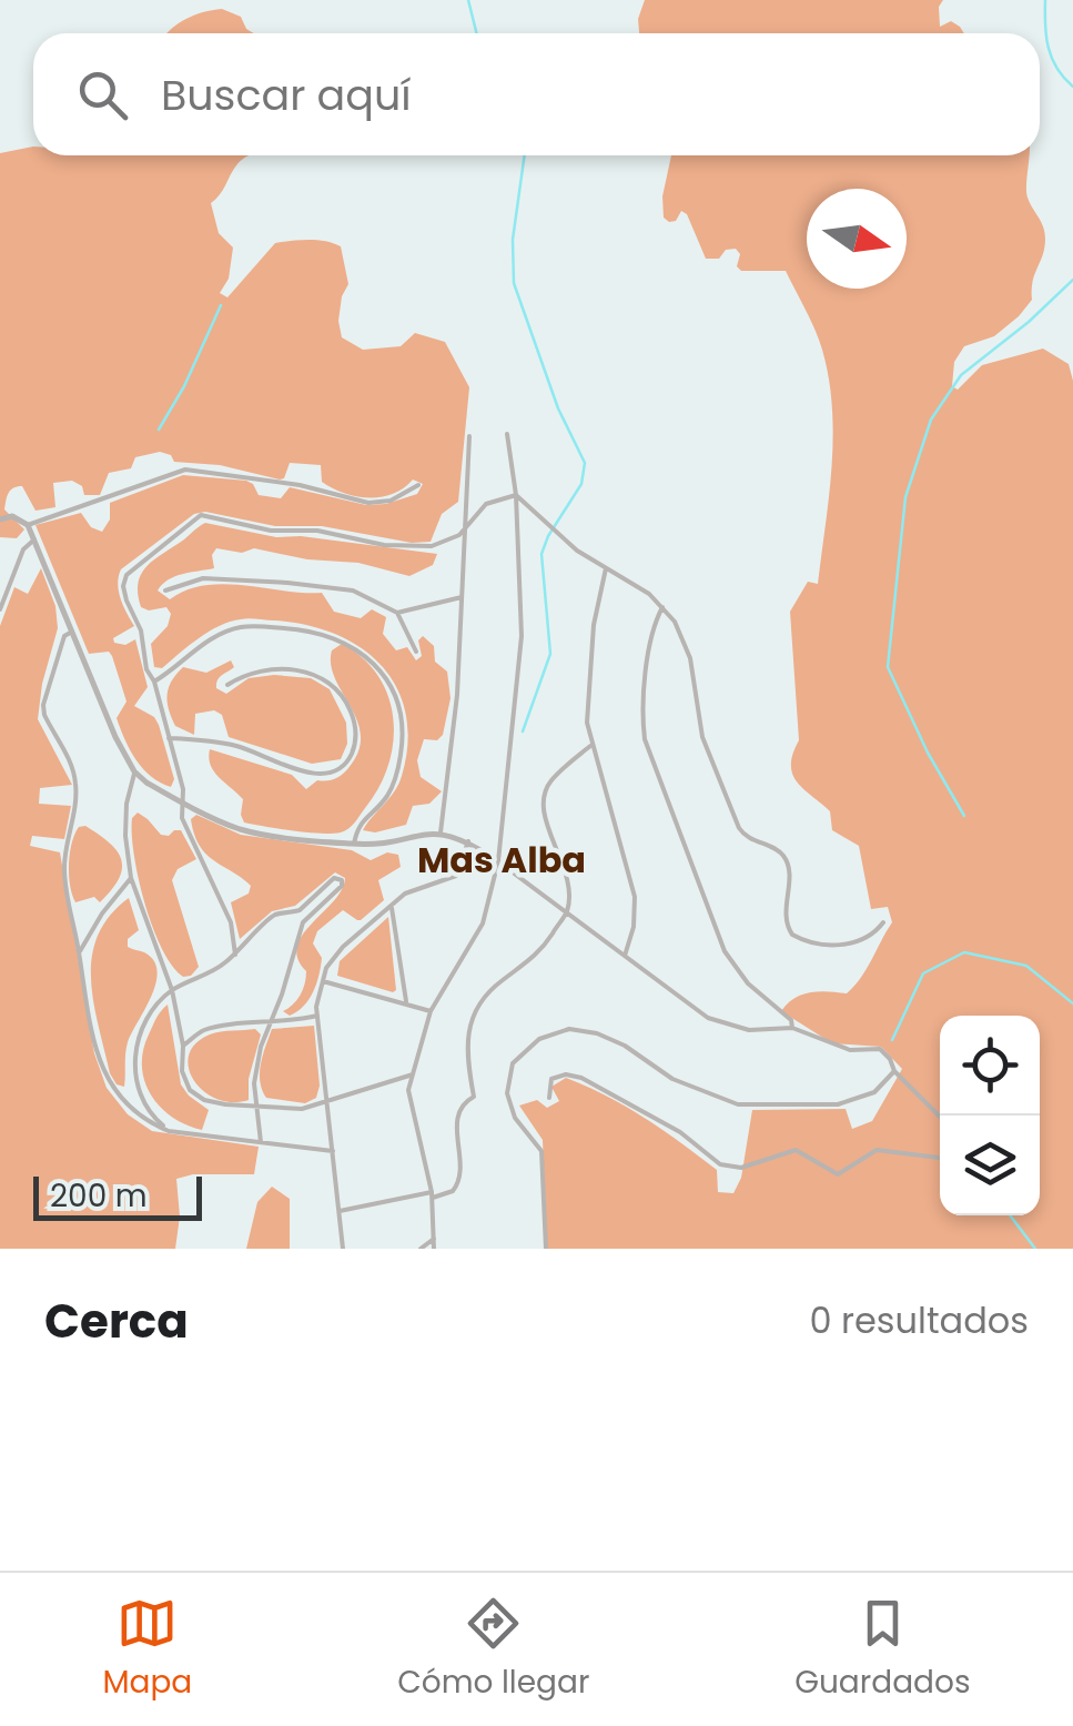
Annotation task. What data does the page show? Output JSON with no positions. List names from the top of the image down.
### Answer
{
  "districts": ["Mas Alba"],
  "scale_bar": "200 m",
  "north": "right",
  "page": {
    "search": "Buscar aquí",
    "scale": "200 m",
    "heading": ["Cerca", "0 resultados"],
    "nav": ["Mapa", "Cómo llegar", "Guardados"]
  }
}
